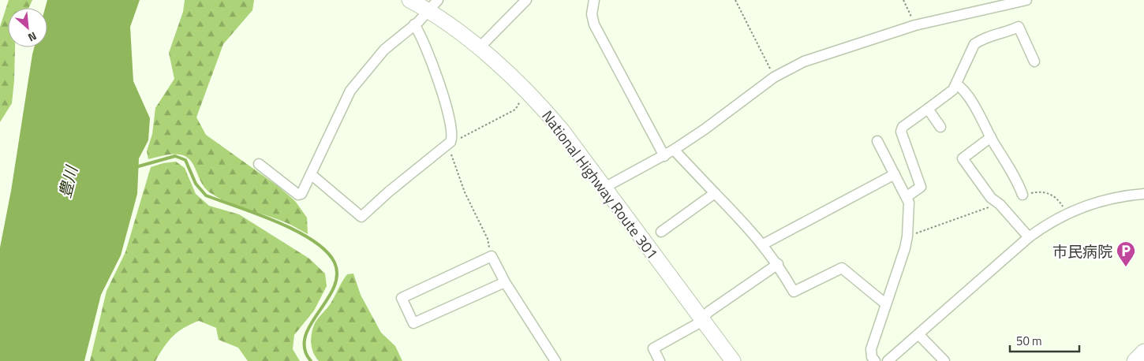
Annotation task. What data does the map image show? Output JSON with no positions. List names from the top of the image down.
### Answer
{
  "streets": {
    "highway": ["National Highway Route 301"]
  },
  "water": ["豊川"],
  "places": {
    "parking": ["市民病院"]
  },
  "scale_bar": "50 m",
  "north": "bottom right"
}
